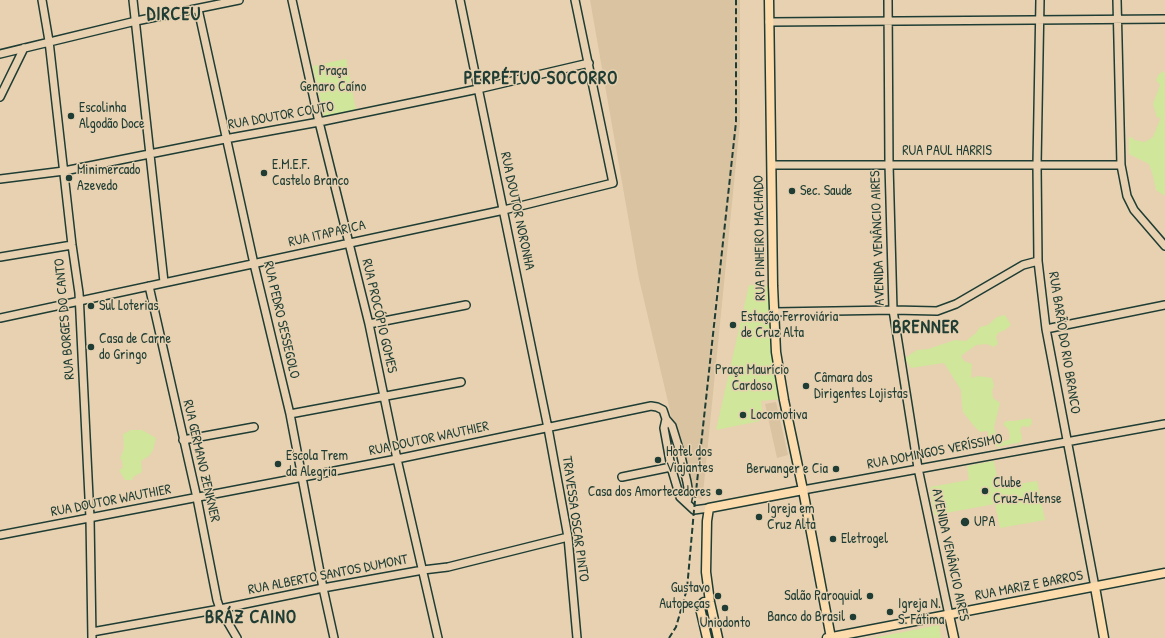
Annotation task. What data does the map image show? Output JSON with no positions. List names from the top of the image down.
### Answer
{
  "streets": {
    "main road": [
      "RUA PINHEIRO MACHADO",
      "AVENIDA VENÂNCIO AIRES",
      "RUA BARÃO DO RIO BRANCO",
      "RUA DOMINGOS VERÍSSIMO",
      "RUA MARIZ E BARROS"
    ],
    "street": [
      "RUA DOUTOR COUTO",
      "RUA PAUL HARRIS",
      "RUA DOUTOR NORONHA",
      "RUA ITAPARICA",
      "RUA PROCÓPIO GOMES",
      "RUA BORGES DO CANTO",
      "RUA PEDRO SESSEGOLO",
      "RUA DOUTOR WAUTHIER",
      "RUA GERMANO ZENKNER",
      "TRAVESSA OSCAR PINTO",
      "RUA ALBERTO SANTOS DUMONT"
    ]
  },
  "crossings": [
    ["RUA DOUTOR COUTO", "RUA DOUTOR NORONHA"],
    ["RUA DOUTOR COUTO", "RUA ITAPARICA"],
    ["RUA DOUTOR COUTO", "RUA PROCÓPIO GOMES"],
    ["RUA DOUTOR COUTO", "RUA BORGES DO CANTO"],
    ["RUA DOUTOR COUTO", "RUA PEDRO SESSEGOLO"],
    ["RUA PAUL HARRIS", "RUA PINHEIRO MACHADO"],
    ["RUA PAUL HARRIS", "AVENIDA VENÂNCIO AIRES"],
    ["RUA PAUL HARRIS", "RUA BARÃO DO RIO BRANCO"],
    ["RUA DOUTOR NORONHA", "RUA ITAPARICA"],
    ["RUA DOUTOR NORONHA", "RUA DOUTOR WAUTHIER"],
    ["RUA DOUTOR NORONHA", "TRAVESSA OSCAR PINTO"],
    ["RUA ITAPARICA", "RUA PROCÓPIO GOMES"],
    ["RUA ITAPARICA", "RUA BORGES DO CANTO"],
    ["RUA ITAPARICA", "RUA PEDRO SESSEGOLO"],
    ["RUA ITAPARICA", "RUA GERMANO ZENKNER"],
    ["RUA PINHEIRO MACHADO", "RUA DOMINGOS VERÍSSIMO"],
    ["RUA PINHEIRO MACHADO", "RUA MARIZ E BARROS"],
    ["AVENIDA VENÂNCIO AIRES", "RUA DOMINGOS VERÍSSIMO"],
    ["AVENIDA VENÂNCIO AIRES", "RUA MARIZ E BARROS"],
    ["RUA PROCÓPIO GOMES", "RUA DOUTOR WAUTHIER"],
    ["RUA PROCÓPIO GOMES", "RUA ALBERTO SANTOS DUMONT"],
    ["RUA BORGES DO CANTO", "RUA DOUTOR WAUTHIER"],
    ["RUA BORGES DO CANTO", "RUA ALBERTO SANTOS DUMONT"],
    ["RUA PEDRO SESSEGOLO", "RUA DOUTOR WAUTHIER"],
    ["RUA PEDRO SESSEGOLO", "RUA ALBERTO SANTOS DUMONT"],
    ["RUA BARÃO DO RIO BRANCO", "RUA DOMINGOS VERÍSSIMO"],
    ["RUA BARÃO DO RIO BRANCO", "RUA MARIZ E BARROS"],
    ["RUA DOUTOR WAUTHIER", "RUA GERMANO ZENKNER"],
    ["RUA DOUTOR WAUTHIER", "TRAVESSA OSCAR PINTO"],
    ["RUA GERMANO ZENKNER", "RUA ALBERTO SANTOS DUMONT"],
    ["TRAVESSA OSCAR PINTO", "RUA ALBERTO SANTOS DUMONT"]
  ],
  "districts": [
    "DIRCEU",
    "PERPÉTUO SOCORRO",
    "BRENNER",
    "BRÁZ CAINO"
  ],
  "parks": ["Praça Genaro Caíno", "Praça Maurício Cardoso"],
  "places": [
    "Escolinha Algodão Doce",
    "E.M.E.F. Castelo Branco",
    "Minimercado Azevedo",
    "Sec. Saude",
    "Sul Loterias",
    "Estação Ferroviária de Cruz Alta",
    "Casa de Carne do Gringo",
    "Câmara dos Dirigentes Lojistas",
    "Locomotiva",
    "Hotel dos Viajantes",
    "Escola Trem da Alegria",
    "Berwanger e Cia",
    "Clube Cruz-Altense",
    "Casa dos Amortecedores",
    "Igreja em Cruz Alta",
    "UPA",
    "Eletrogel",
    "Gustavo Autopeças",
    "Salão Paroquial",
    "Uniodonto",
    "Igreja N. S. Fátima",
    "Banco do Brasil"
  ]
}
